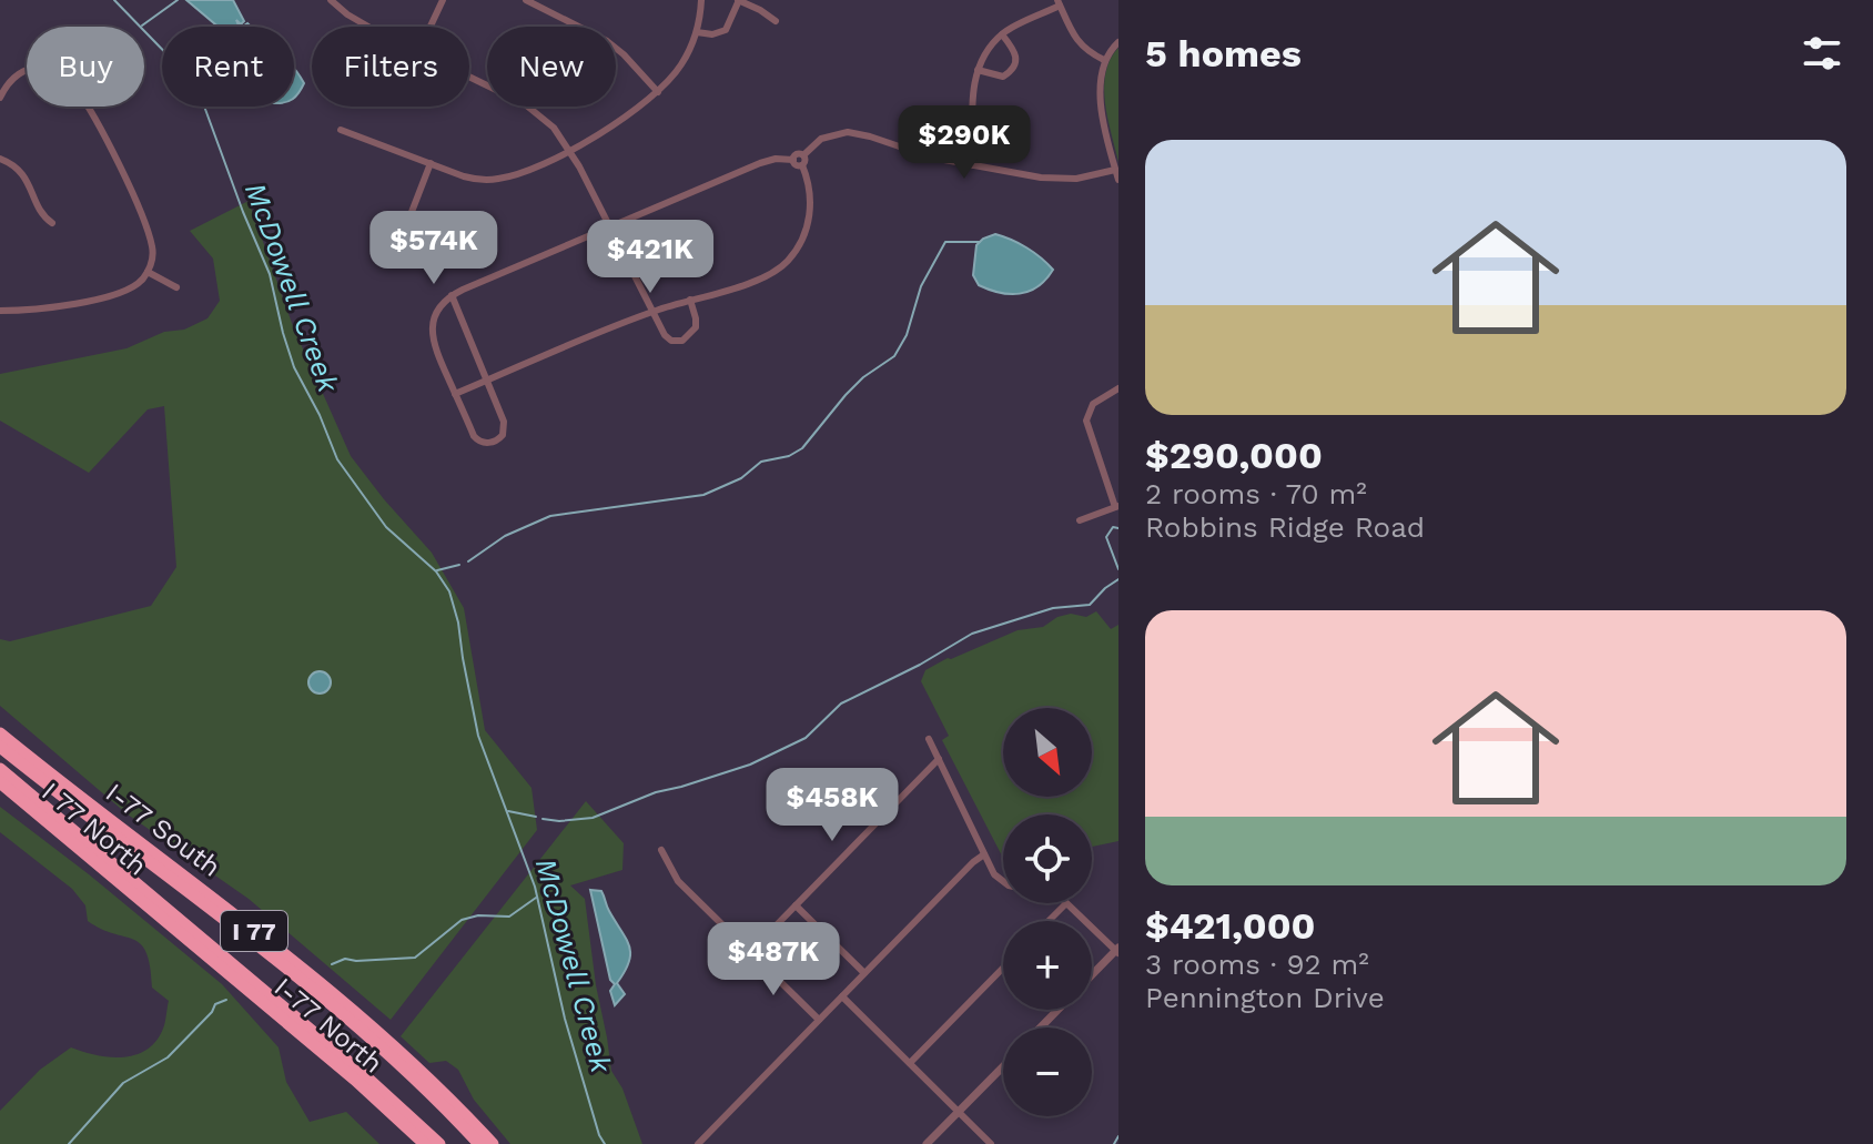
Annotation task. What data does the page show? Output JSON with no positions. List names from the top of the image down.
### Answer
{
  "streets": {
    "highway": [
      "I 77 North",
      "I-77 South",
      "I 77",
      "I-77 North"
    ]
  },
  "crossings": [
    ["I 77 North", "I-77 North"]
  ],
  "water": ["McDowell Creek"],
  "north": "bottom right",
  "page": {
    "heading": "5 homes",
    "chip": [
      "Buy",
      "Rent",
      "Filters",
      "New"
    ],
    "price": [
      "$290K",
      "$574K",
      "$421K",
      "$458K",
      "$487K"
    ],
    "list": [
      {
        "name": "$290,000",
        "note": "2 rooms · 70 m² · Robbins Ridge Road"
      },
      {
        "name": "$421,000",
        "note": "3 rooms · 92 m² · Pennington Drive"
      }
    ],
    "map_buttons": ["+", "−"]
  }
}
